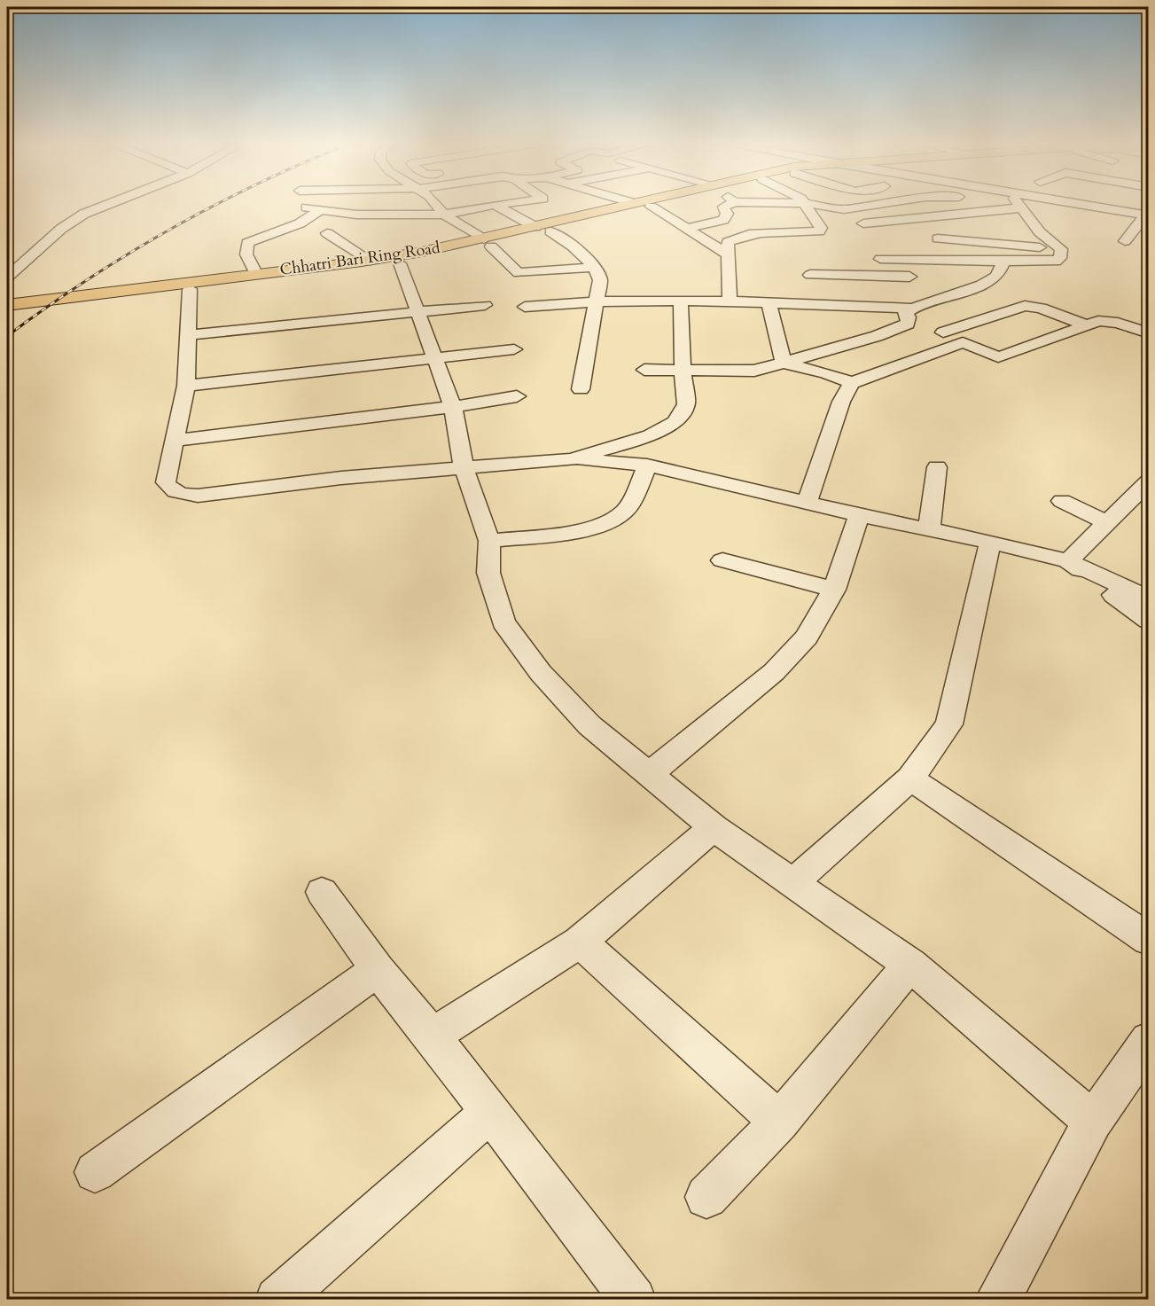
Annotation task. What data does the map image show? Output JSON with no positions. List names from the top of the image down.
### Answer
{
  "streets": {
    "main road": ["Chhatri Bari Ring Road"]
  }
}
